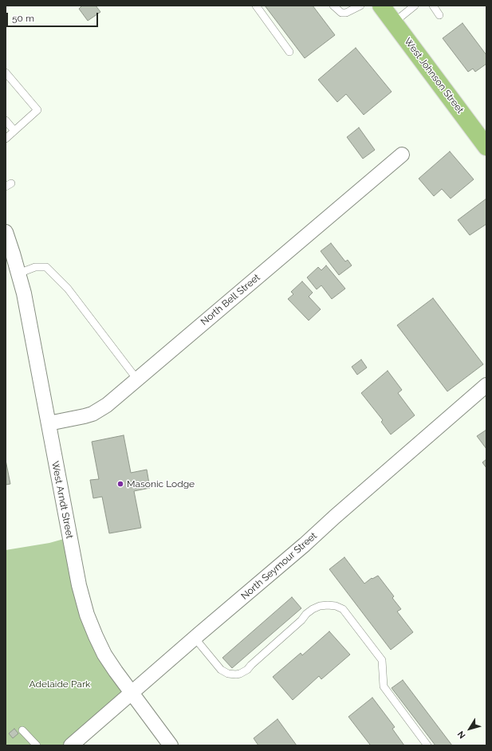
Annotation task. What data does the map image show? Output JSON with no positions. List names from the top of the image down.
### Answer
{
  "streets": {
    "main road": ["West Johnson Street"],
    "street": ["North Bell Street", "West Arndt Street", "North Seymour Street"]
  },
  "crossings": [
    ["North Bell Street", "West Arndt Street"],
    ["West Arndt Street", "North Seymour Street"]
  ],
  "parks": ["Adelaide Park"],
  "places": ["Masonic Lodge"],
  "scale_bar": "50 m",
  "north": "bottom left"
}
